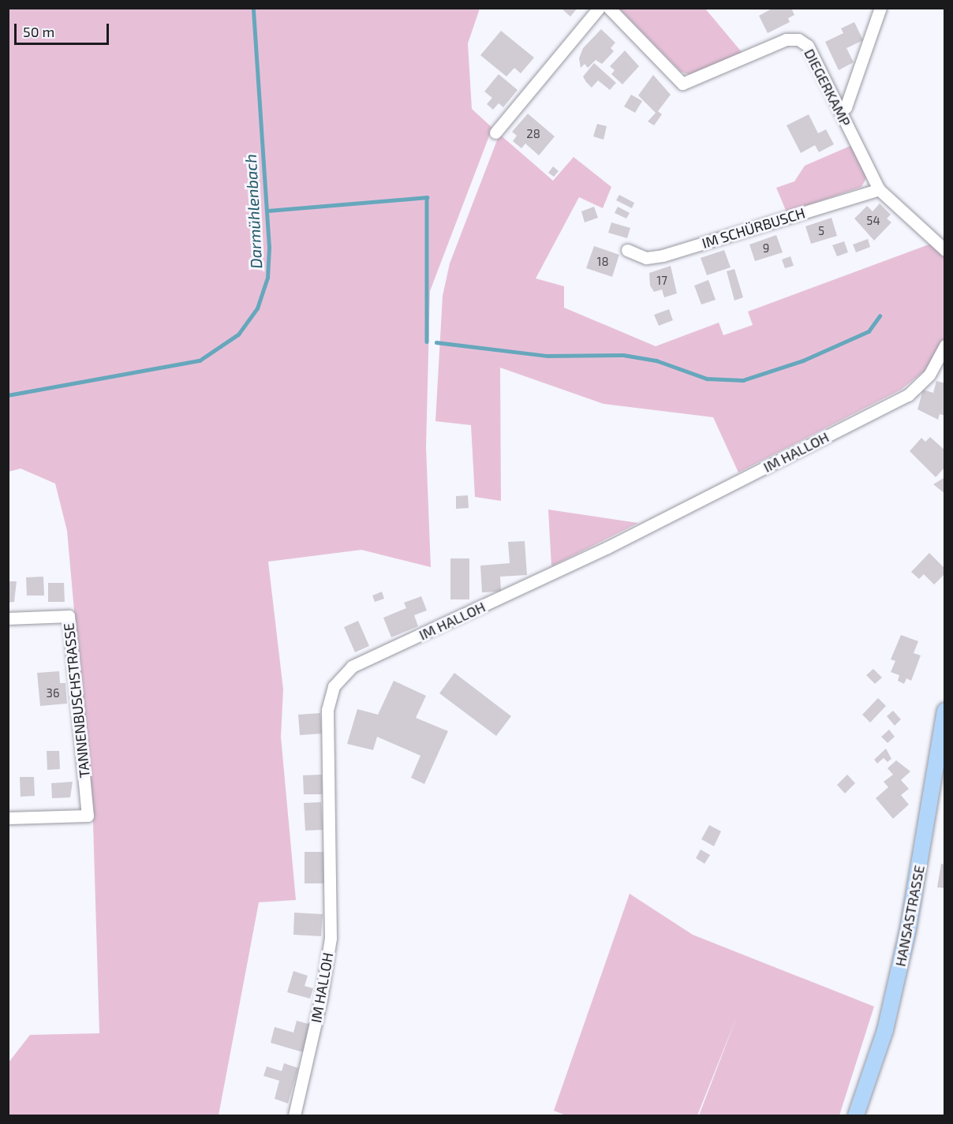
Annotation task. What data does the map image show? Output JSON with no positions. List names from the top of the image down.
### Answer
{
  "streets": {
    "main road": ["HANSASTRASSE"],
    "street": [
      "DIEGERKAMP",
      "IM SCHÜRBUSCH",
      "IM HALLOH",
      "TANNENBUSCHSTRASSE"
    ]
  },
  "crossings": [
    ["DIEGERKAMP", "IM SCHÜRBUSCH"]
  ],
  "water": ["Darmühlenbach"],
  "house_numbers": [
    "28",
    "54",
    "5",
    "9",
    "18",
    "17",
    "36"
  ],
  "scale_bar": "50 m"
}
